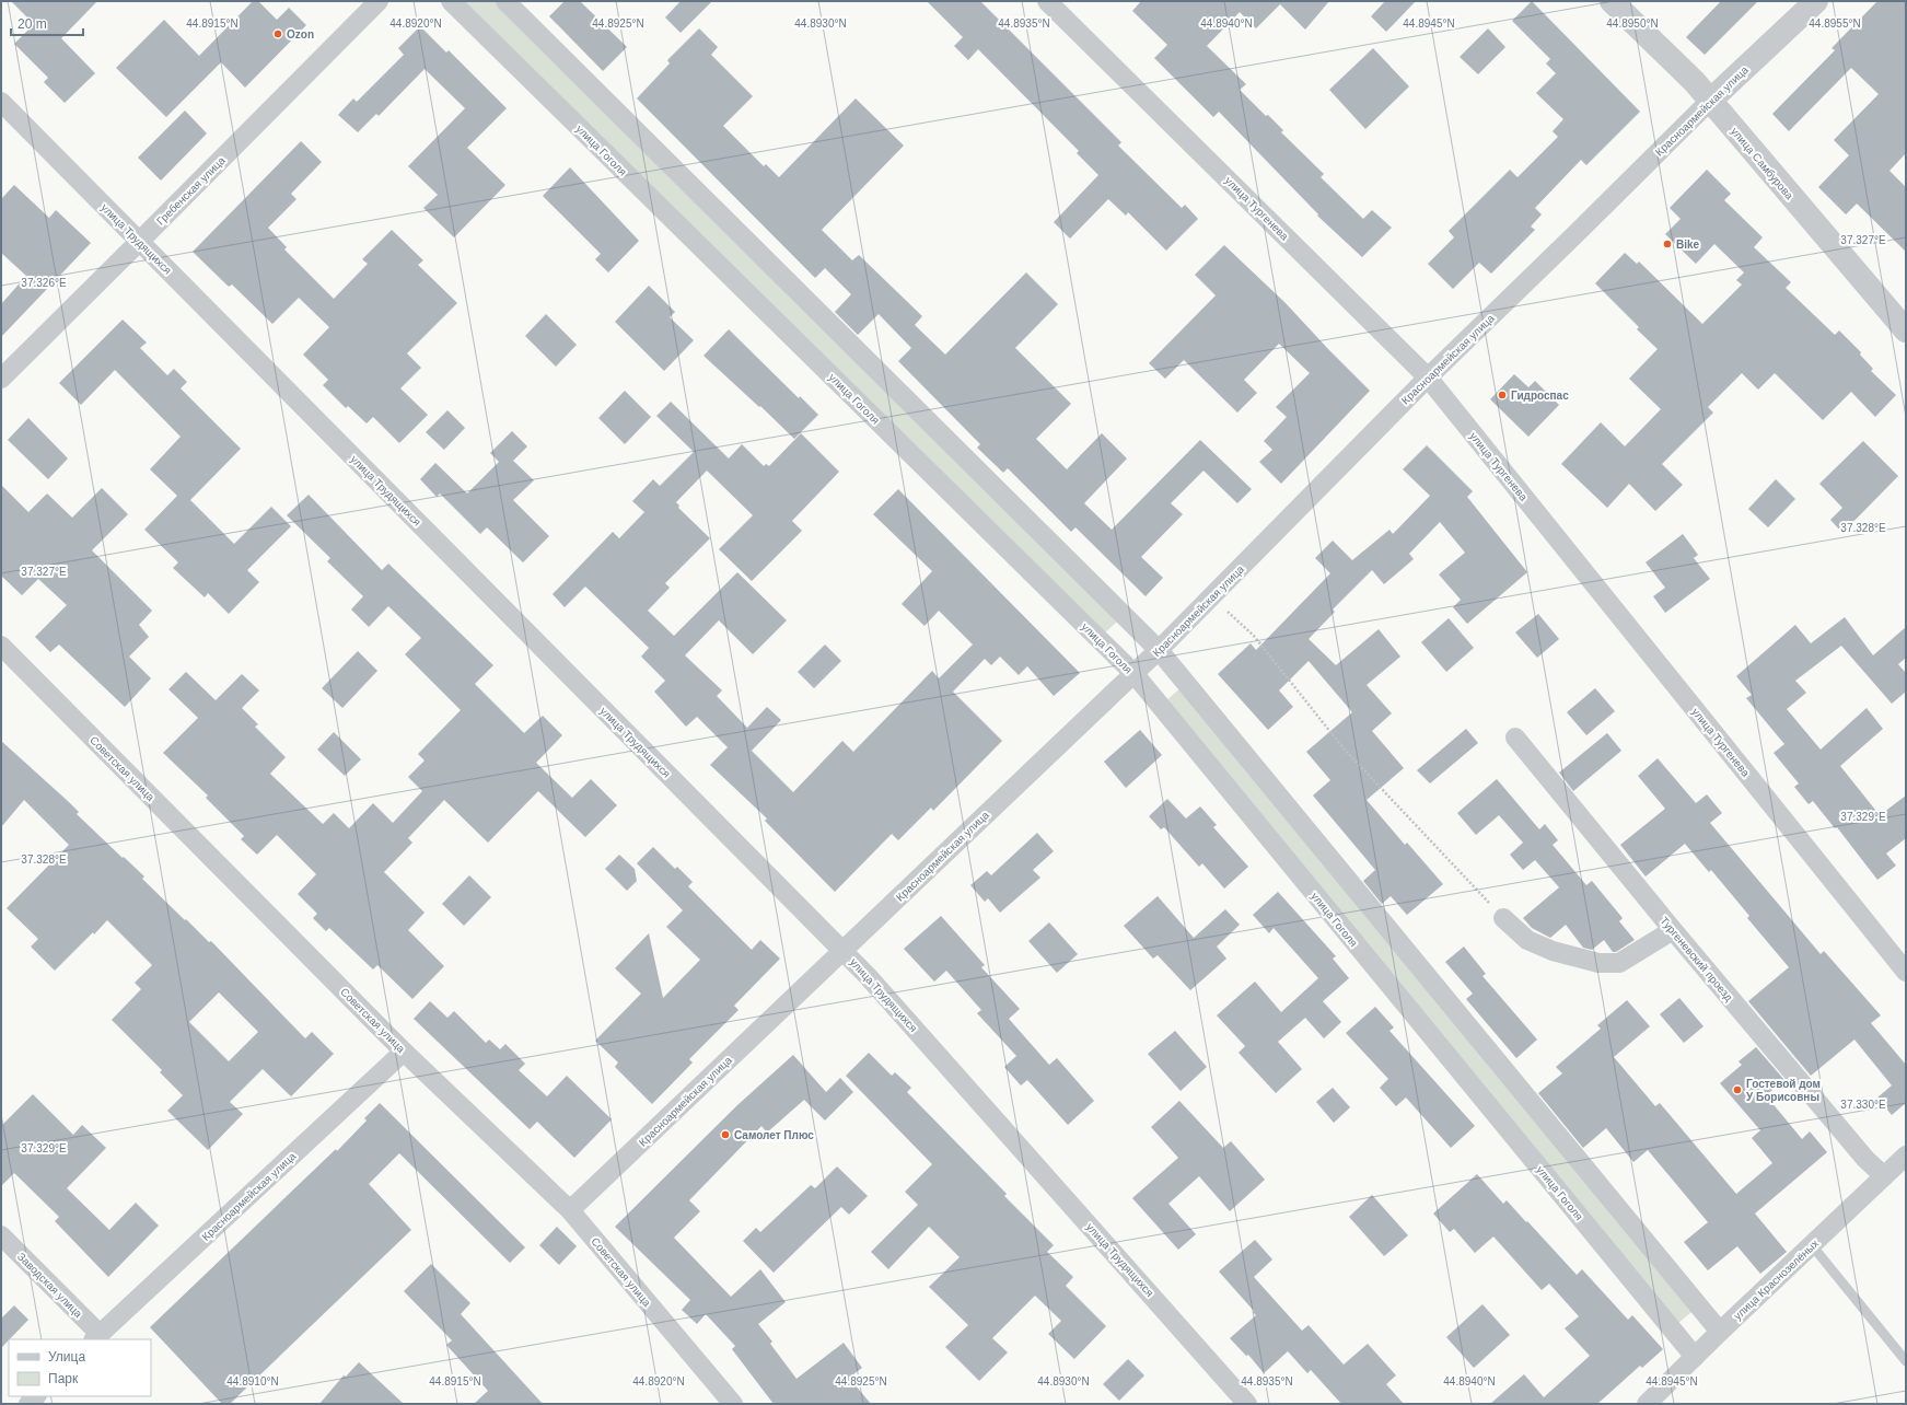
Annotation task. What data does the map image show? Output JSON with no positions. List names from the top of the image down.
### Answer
{
  "streets": {
    "street": [
      "Красноармейская улица",
      "улица Гоголя",
      "улица Самбурова",
      "Гребенская улица",
      "улица Тургенева",
      "улица Трудящихся",
      "Советская улица",
      "Тургеневский проезд",
      "улица Краснозелёных",
      "Заводская улица"
    ]
  },
  "crossings": [
    ["Красноармейская улица", "улица Гоголя"],
    ["Красноармейская улица", "улица Самбурова"],
    ["Красноармейская улица", "улица Тургенева"],
    ["Красноармейская улица", "улица Трудящихся"],
    ["Красноармейская улица", "Советская улица"],
    ["Красноармейская улица", "Заводская улица"],
    ["улица Гоголя", "улица Краснозелёных"],
    ["Гребенская улица", "улица Трудящихся"],
    ["Тургеневский проезд", "улица Краснозелёных"]
  ],
  "places": [
    "Ozon",
    "Bike",
    "Гидроспас",
    "Гостевой дом У Борисовны",
    "Самолет Плюс"
  ],
  "legend": ["Улица", "Парк"],
  "scale_bar": "20 m",
  "coordinates": [
    "44.8915°N",
    "44.8920°N",
    "44.8925°N",
    "44.8930°N",
    "44.8935°N",
    "44.8940°N",
    "44.8945°N",
    "44.8950°N",
    "44.8955°N",
    "37.327°E",
    "37.326°E",
    "37.328°E",
    "37.329°E",
    "37.330°E",
    "44.8910°N"
  ]
}
